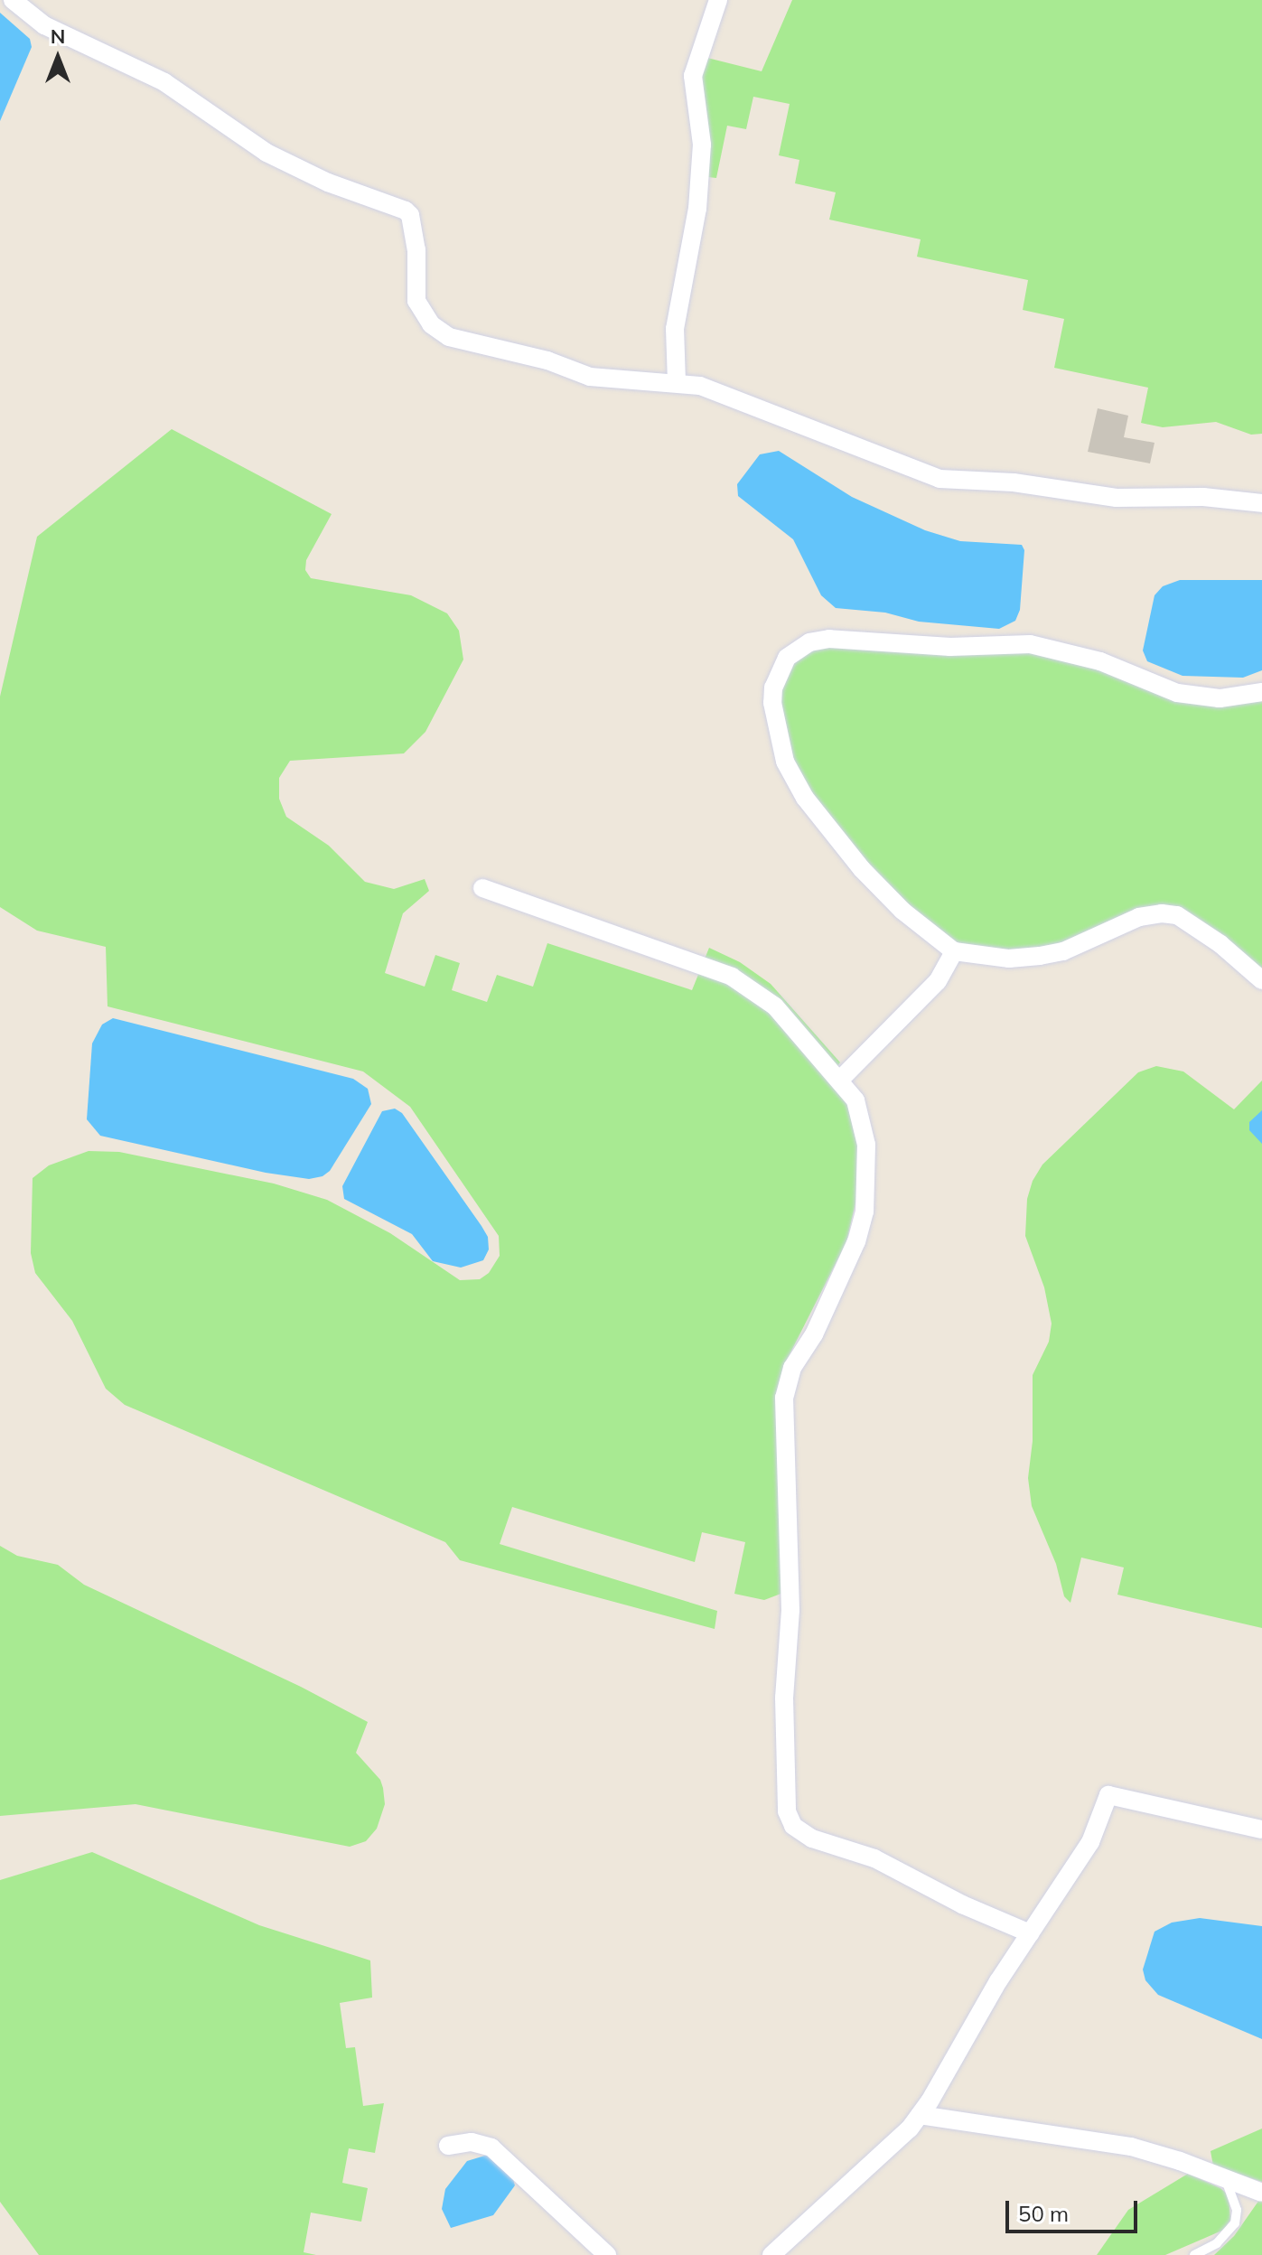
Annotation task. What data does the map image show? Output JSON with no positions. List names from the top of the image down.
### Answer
{
  "scale_bar": "50 m",
  "north": "top"
}
